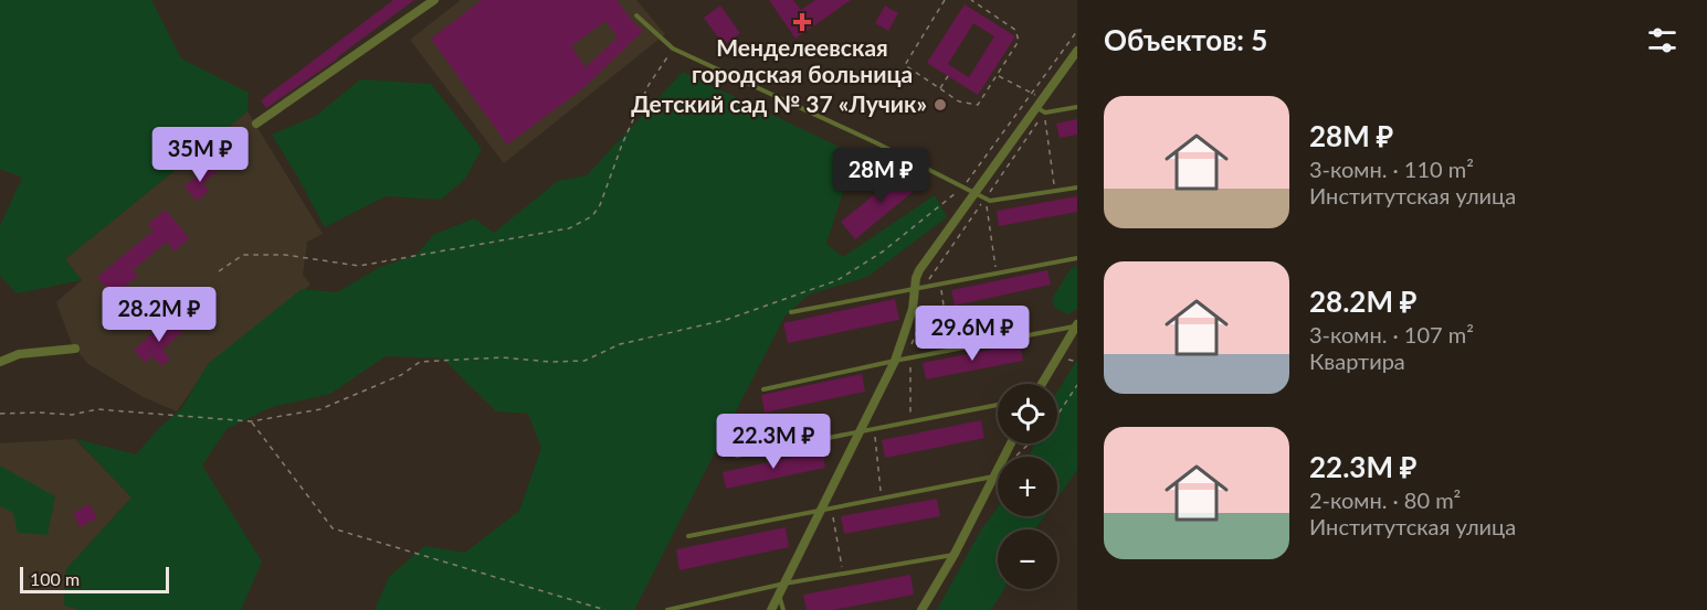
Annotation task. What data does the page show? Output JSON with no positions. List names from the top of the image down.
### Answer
{
  "places": {
    "health": ["Менделеевская городская больница"],
    "other": ["Детский сад № 37 «Лучик»"]
  },
  "scale_bar": "100 m",
  "page": {
    "heading": "Объектов: 5",
    "list": [
      {
        "name": "28M ₽",
        "note": "3-комн. · 110 m² · Институтская улица"
      },
      {
        "name": "28.2M ₽",
        "note": "3-комн. · 107 m² · Квартира"
      },
      {
        "name": "22.3M ₽",
        "note": "2-комн. · 80 m² · Институтская улица"
      }
    ],
    "price": [
      "35M ₽",
      "28M ₽",
      "28.2M ₽",
      "29.6M ₽",
      "22.3M ₽"
    ],
    "map_buttons": ["+", "−"],
    "scale": "100 m"
  }
}
